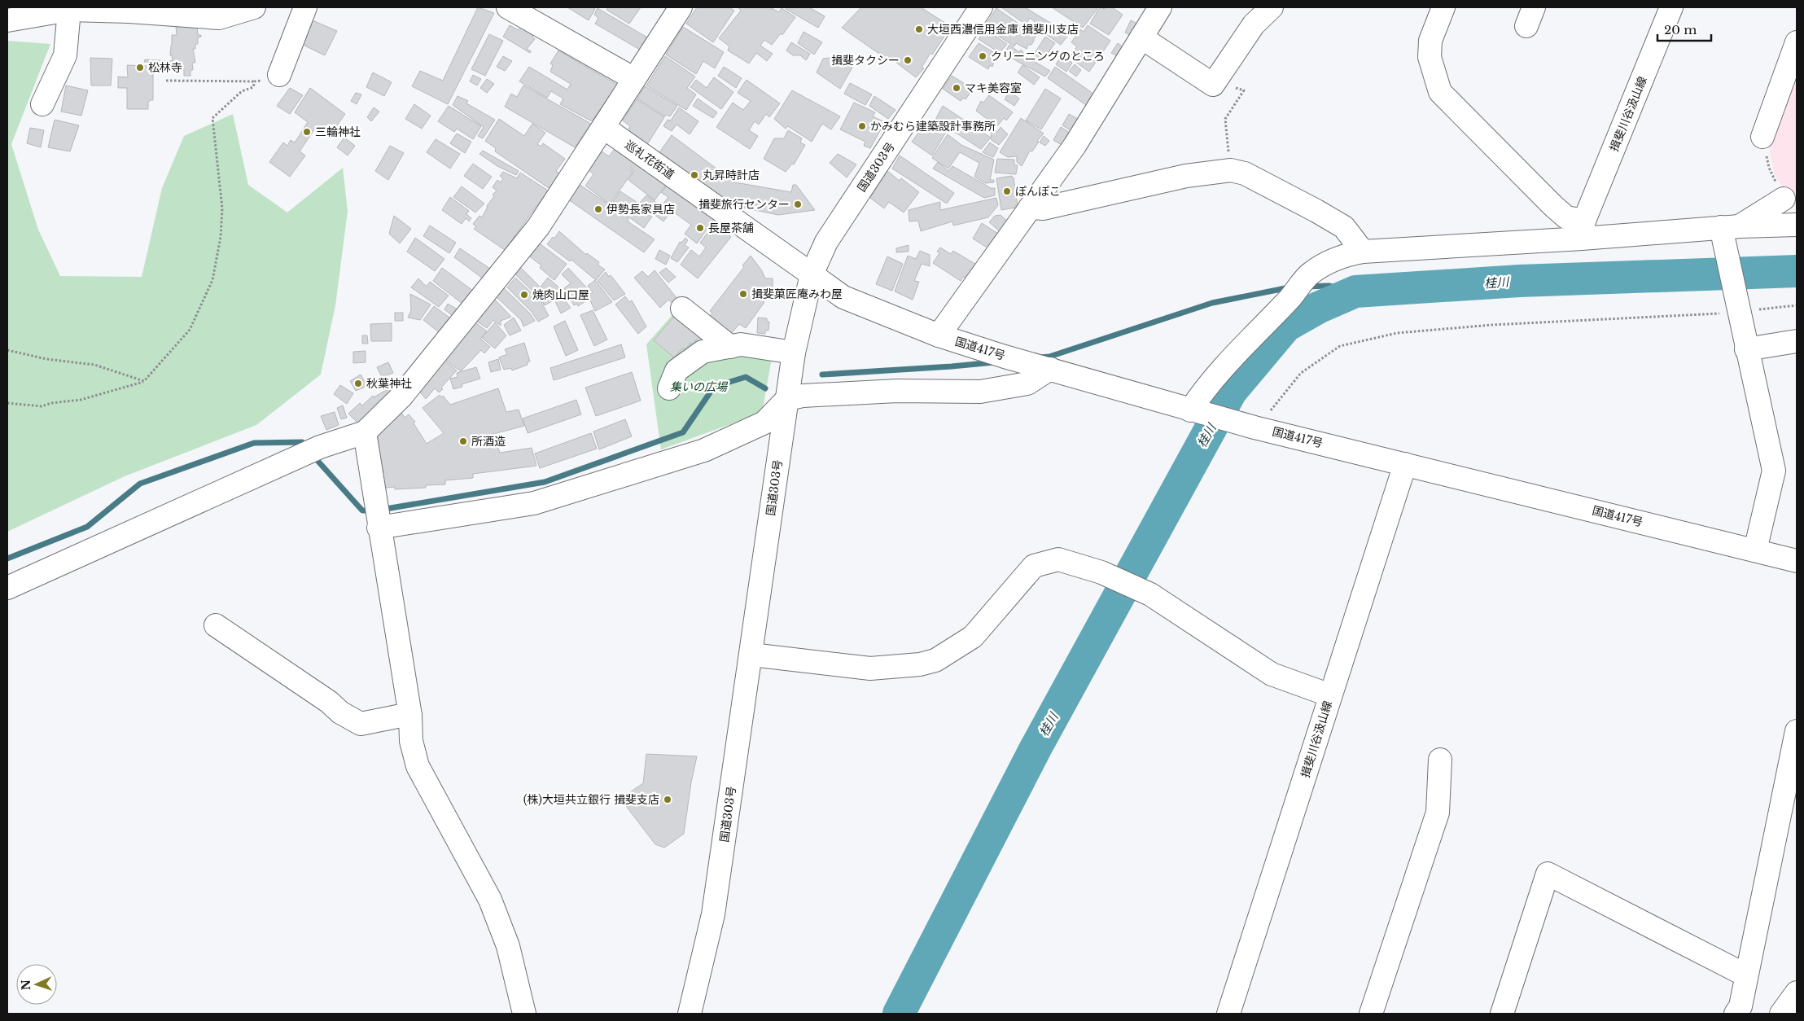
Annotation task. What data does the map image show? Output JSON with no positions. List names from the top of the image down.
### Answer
{
  "streets": {
    "main road": [
      "揖斐川谷汲山線",
      "巡礼花街道",
      "国道303号",
      "国道417号"
    ]
  },
  "crossings": [
    ["揖斐川谷汲山線", "国道417号"],
    ["巡礼花街道", "国道303号"],
    ["巡礼花街道", "国道417号"],
    ["国道303号", "国道417号"]
  ],
  "water": ["桂川"],
  "parks": ["集いの広場"],
  "places": [
    "大垣西濃信用金庫 揖斐川支店",
    "クリーニングのところ",
    "揖斐タクシー",
    "松林寺",
    "マキ美容室",
    "かみむら建築設計事務所",
    "三輪神社",
    "丸昇時計店",
    "ぽんぽこ",
    "揖斐旅行センター",
    "伊勢長家具店",
    "長屋茶舗",
    "揖斐菓匠庵みわ屋",
    "焼肉山口屋",
    "秋葉神社",
    "所酒造",
    "(株)大垣共立銀行 揖斐支店"
  ],
  "scale_bar": "20 m",
  "north": "left"
}
